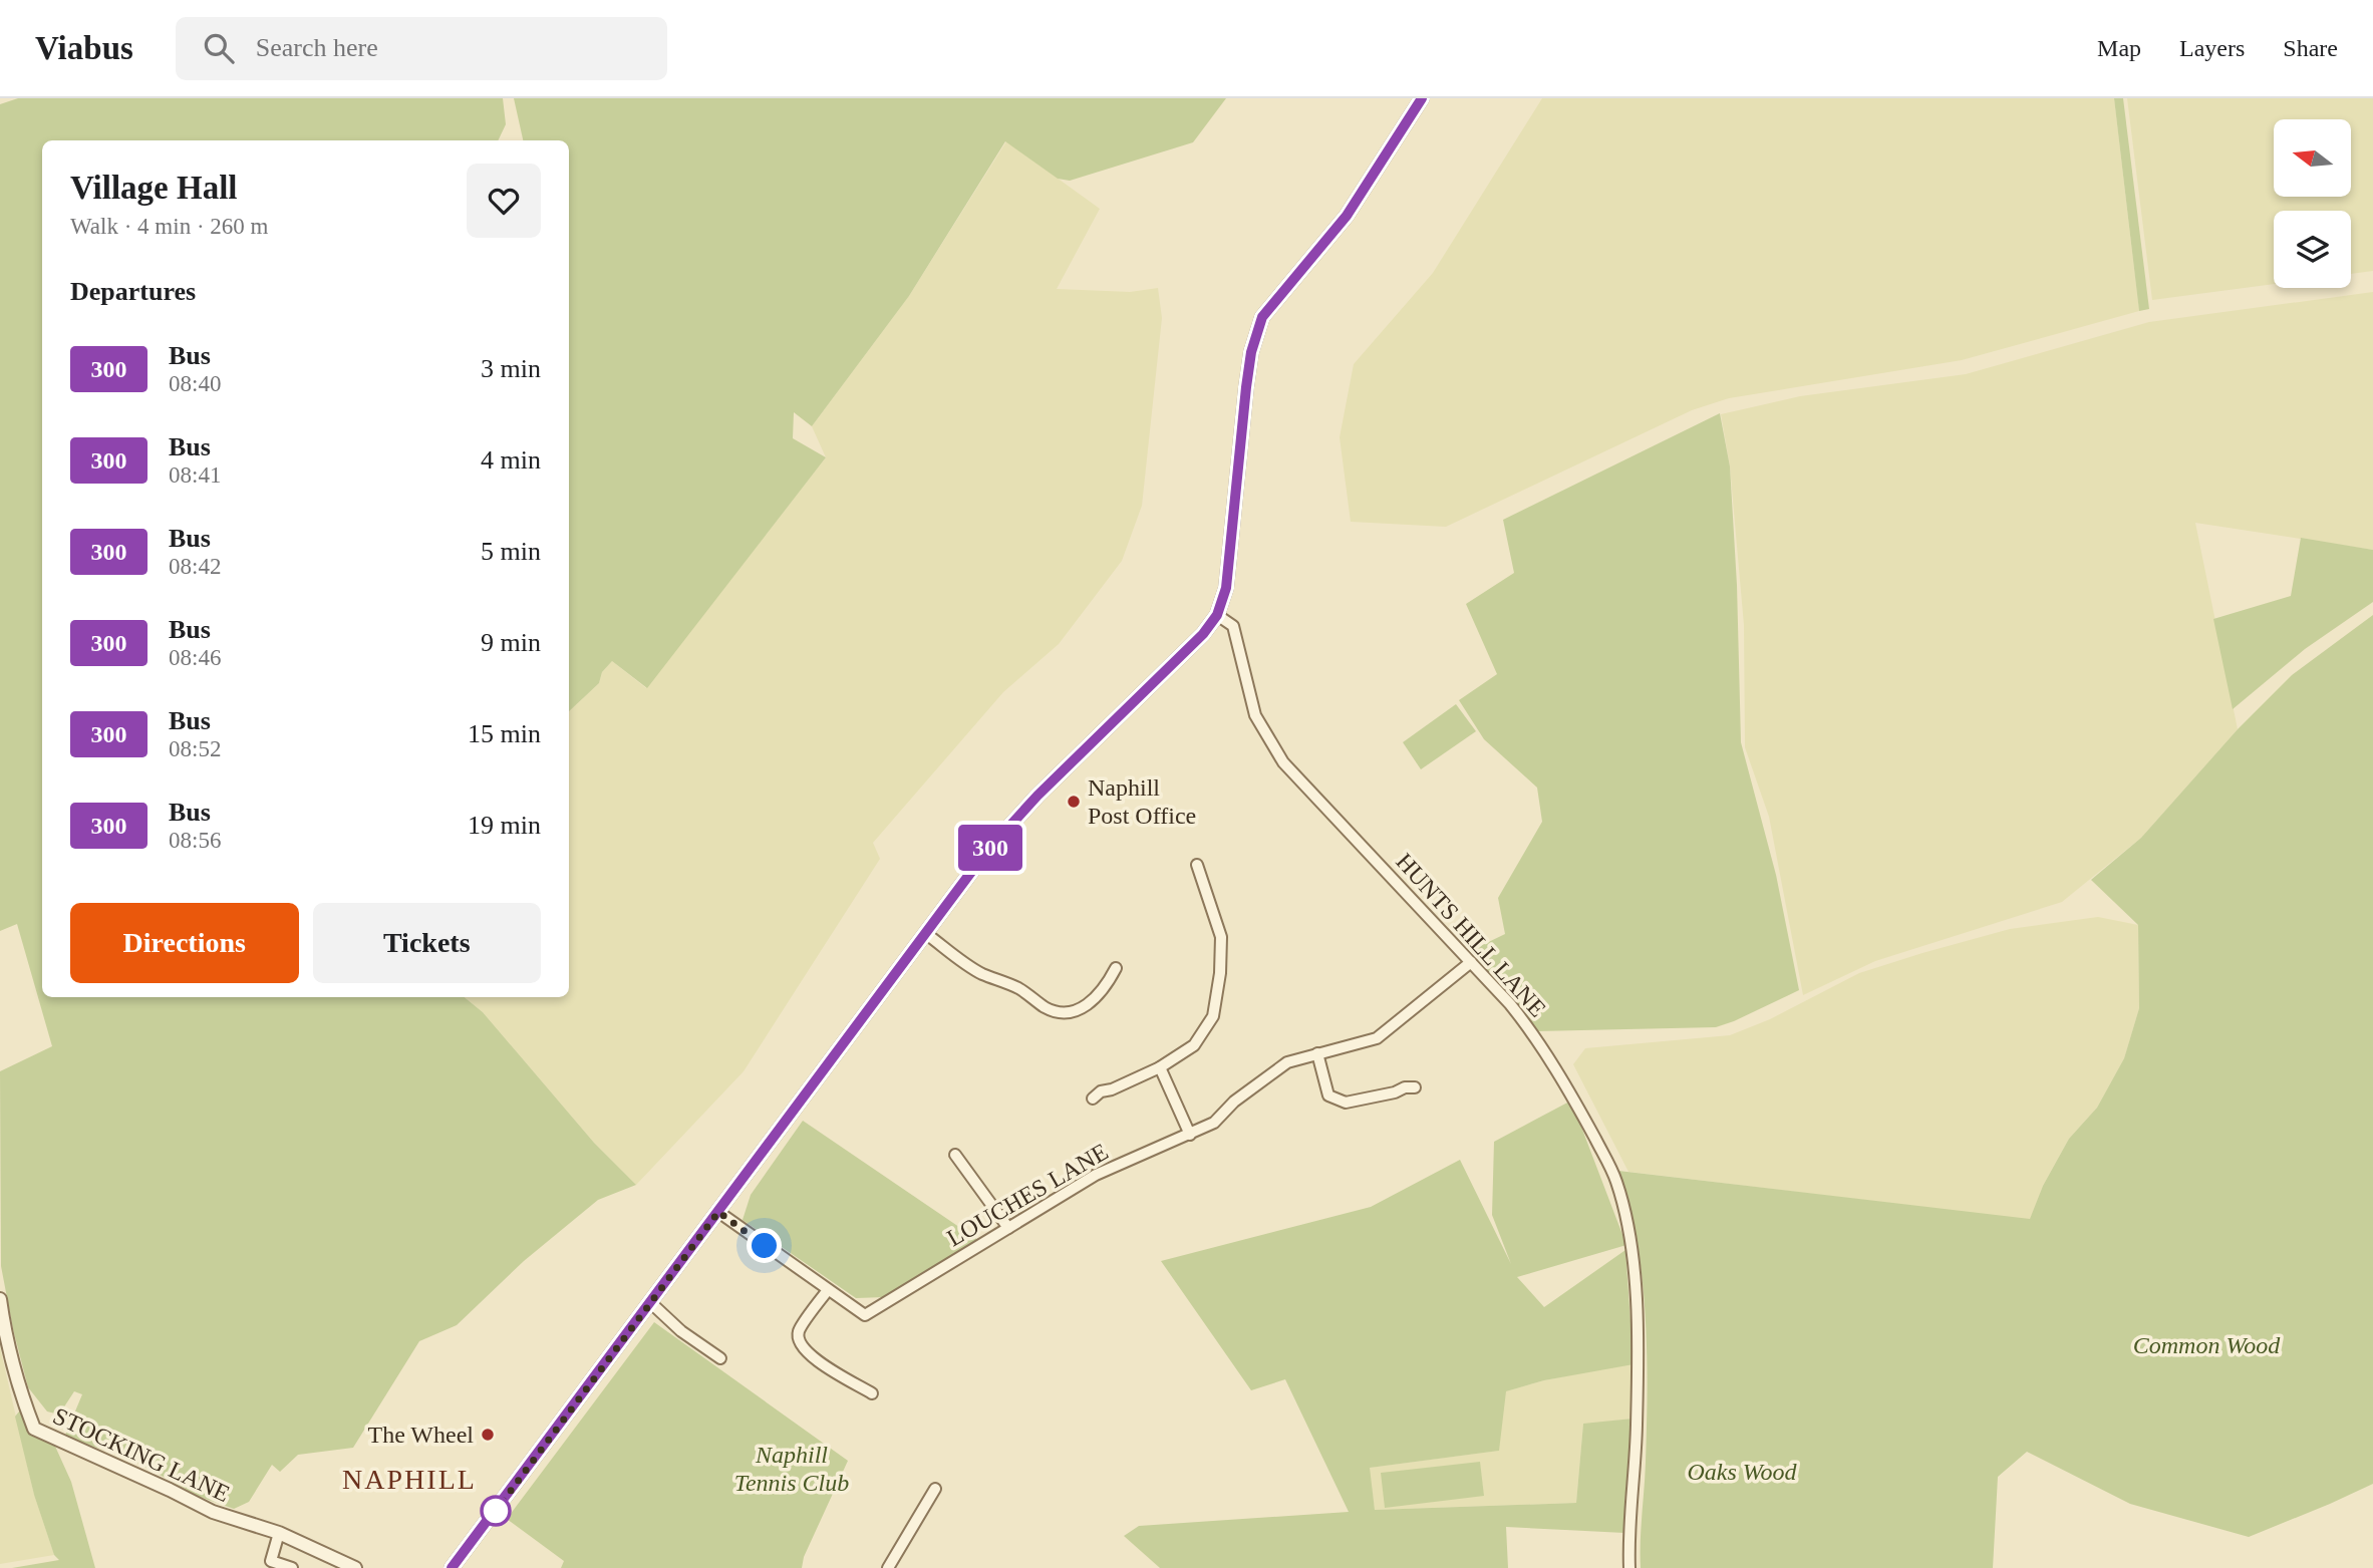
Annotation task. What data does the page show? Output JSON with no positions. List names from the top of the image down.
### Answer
{
  "streets": {
    "street": ["HUNTS HILL LANE", "LOUCHES LANE", "STOCKING LANE"]
  },
  "crossings": [
    ["HUNTS HILL LANE", "LOUCHES LANE"]
  ],
  "districts": ["NAPHILL"],
  "parks": ["Common Wood", "Naphill Tennis Club", "Oaks Wood"],
  "places": ["Naphill Post Office", "The Wheel"],
  "lines": ["bus line 300"],
  "north": "left",
  "page": {
    "header": "Viabus",
    "search": "Search here",
    "nav": ["Map", "Layers", "Share"],
    "on_map": "300",
    "heading": [
      ["Village Hall", "Walk · 4 min · 260 m"],
      "Departures"
    ],
    "list": [
      {
        "mark": "300",
        "name": "Bus",
        "note": "08:40",
        "value": "3 min"
      },
      {
        "mark": "300",
        "name": "Bus",
        "note": "08:41",
        "value": "4 min"
      },
      {
        "mark": "300",
        "name": "Bus",
        "note": "08:42",
        "value": "5 min"
      },
      {
        "mark": "300",
        "name": "Bus",
        "note": "08:46",
        "value": "9 min"
      },
      {
        "mark": "300",
        "name": "Bus",
        "note": "08:52",
        "value": "15 min"
      },
      {
        "mark": "300",
        "name": "Bus",
        "note": "08:56",
        "value": "19 min"
      }
    ],
    "buttons": ["Directions", "Tickets"]
  }
}
